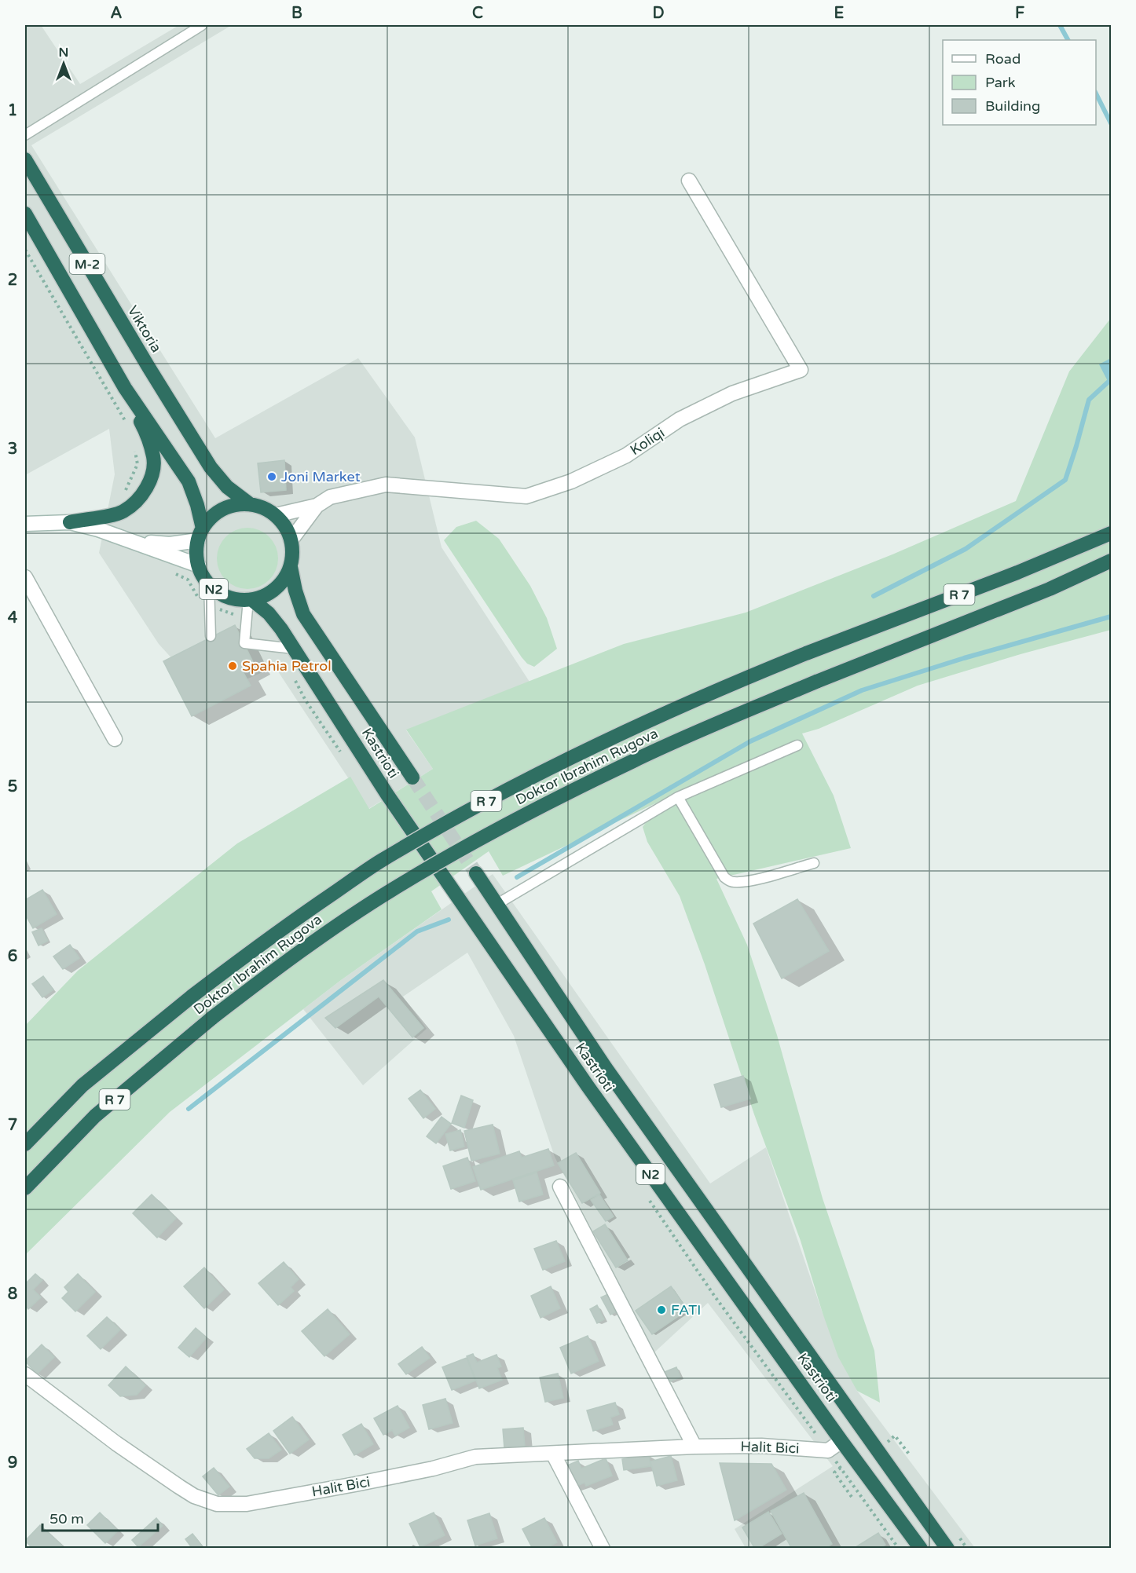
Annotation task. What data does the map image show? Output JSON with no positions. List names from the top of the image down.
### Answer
{
  "streets": {
    "highway": [
      "M-2",
      "Viktoria",
      "N2",
      "R 7",
      "Kastrioti",
      "Doktor Ibrahim Rugova"
    ],
    "street": ["Koliqi", "Halit Bici"]
  },
  "crossings": [
    ["M-2", "N2"],
    ["Viktoria", "Koliqi"],
    ["Viktoria", "N2"],
    ["Viktoria", "Kastrioti"],
    ["Koliqi", "N2"],
    ["Koliqi", "Kastrioti"],
    ["N2", "Kastrioti"]
  ],
  "places": ["Joni Market", "Spahia Petrol", "FATI"],
  "legend": ["Road", "Park", "Building"],
  "scale_bar": "50 m",
  "north": "top",
  "grid": {
    "columns": [
      "A",
      "B",
      "C",
      "D",
      "E",
      "F"
    ],
    "rows": [
      "1",
      "2",
      "3",
      "4",
      "5",
      "6",
      "7",
      "8",
      "9"
    ]
  }
}
